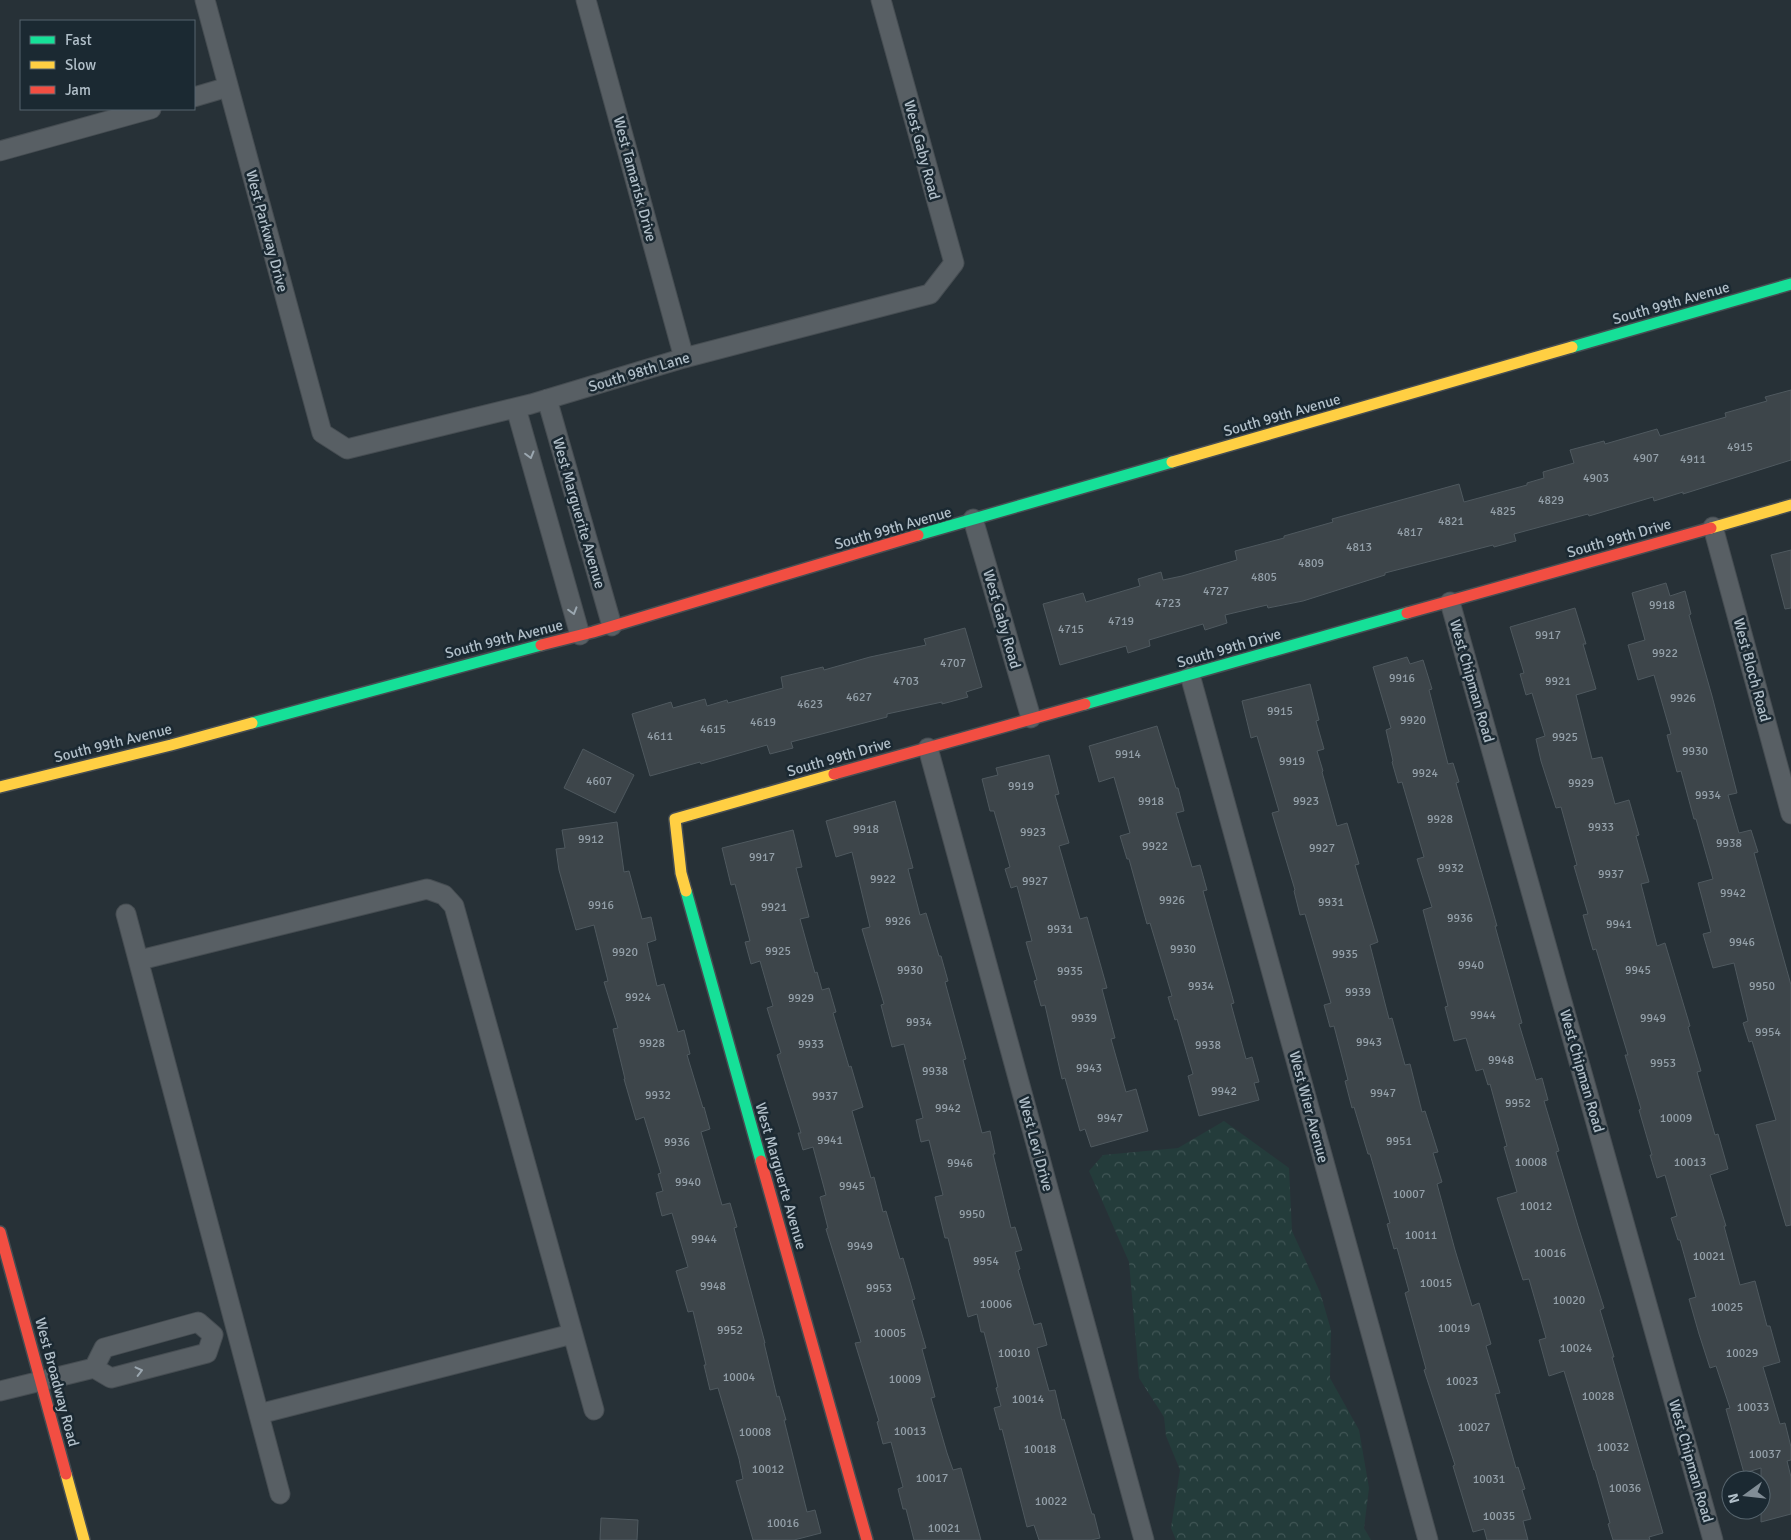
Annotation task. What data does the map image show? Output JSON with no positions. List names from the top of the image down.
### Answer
{
  "streets": {
    "main road": [
      "South 99th Avenue",
      "South 99th Drive",
      "West Marguerte Avenue",
      "West Broadway Road"
    ],
    "street": [
      "West Gaby Road",
      "West Tamarisk Drive",
      "West Parkway Drive",
      "South 98th Lane",
      "West Marguerite Avenue",
      "West Bloch Road",
      "West Chipman Road",
      "West Wier Avenue",
      "West Levi Drive"
    ]
  },
  "crossings": [
    ["West Gaby Road", "South 99th Avenue"],
    ["West Gaby Road", "South 98th Lane"],
    ["West Gaby Road", "South 99th Drive"],
    ["West Tamarisk Drive", "South 98th Lane"],
    ["West Parkway Drive", "South 98th Lane"],
    ["South 99th Avenue", "West Marguerite Avenue"],
    ["South 98th Lane", "West Marguerite Avenue"],
    ["South 99th Drive", "West Bloch Road"],
    ["South 99th Drive", "West Chipman Road"],
    ["South 99th Drive", "West Wier Avenue"],
    ["South 99th Drive", "West Levi Drive"],
    ["South 99th Drive", "West Marguerte Avenue"]
  ],
  "house_numbers": [
    "4915",
    "4907",
    "4911",
    "4903",
    "4829",
    "4825",
    "4821",
    "4817",
    "4813",
    "4809",
    "4805",
    "4727",
    "4723",
    "9918",
    "4719",
    "4715",
    "9917",
    "9922",
    "4707",
    "9916",
    "4703",
    "9921",
    "4627",
    "9926",
    "4623",
    "9915",
    "9920",
    "4619",
    "4615",
    "4611",
    "9925",
    "9930",
    "9914",
    "9919",
    "9924",
    "4607",
    "9929",
    "9919",
    "9934",
    "9918",
    "9923",
    "9928",
    "9933",
    "9918",
    "9923",
    "9912",
    "9938",
    "9922",
    "9927",
    "9917",
    "9932",
    "9937",
    "9922",
    "9927",
    "9942",
    "9926",
    "9931",
    "9916",
    "9921",
    "9936",
    "9926",
    "9941",
    "9931",
    "9946",
    "9930",
    "9925",
    "9920",
    "9935",
    "9940",
    "9930",
    "9945",
    "9935",
    "9934",
    "9950",
    "9939",
    "9924",
    "9929",
    "9944",
    "9939",
    "9949",
    "9934",
    "9954",
    "9943",
    "9928",
    "9933",
    "9938",
    "9948",
    "9953",
    "9943",
    "9938",
    "9942",
    "9947",
    "9932",
    "9937",
    "9952",
    "9942",
    "9947",
    "10009",
    "9941",
    "9951",
    "9936",
    "10008",
    "10013",
    "9946",
    "9940",
    "9945",
    "10007",
    "10012",
    "9950",
    "10011",
    "9944",
    "9949",
    "10016",
    "10021",
    "9954",
    "10015",
    "9948",
    "9953",
    "10020",
    "10006",
    "10025",
    "10019",
    "9952",
    "10005",
    "10024",
    "10010",
    "10029",
    "10004",
    "10009",
    "10023",
    "10028",
    "10014",
    "10033",
    "10027",
    "10013",
    "10008",
    "10032",
    "10018",
    "10037",
    "10012",
    "10017",
    "10031",
    "10036",
    "10022",
    "10035",
    "10016",
    "10021"
  ],
  "legend": ["Fast", "Slow", "Jam"],
  "north": "left"
}
